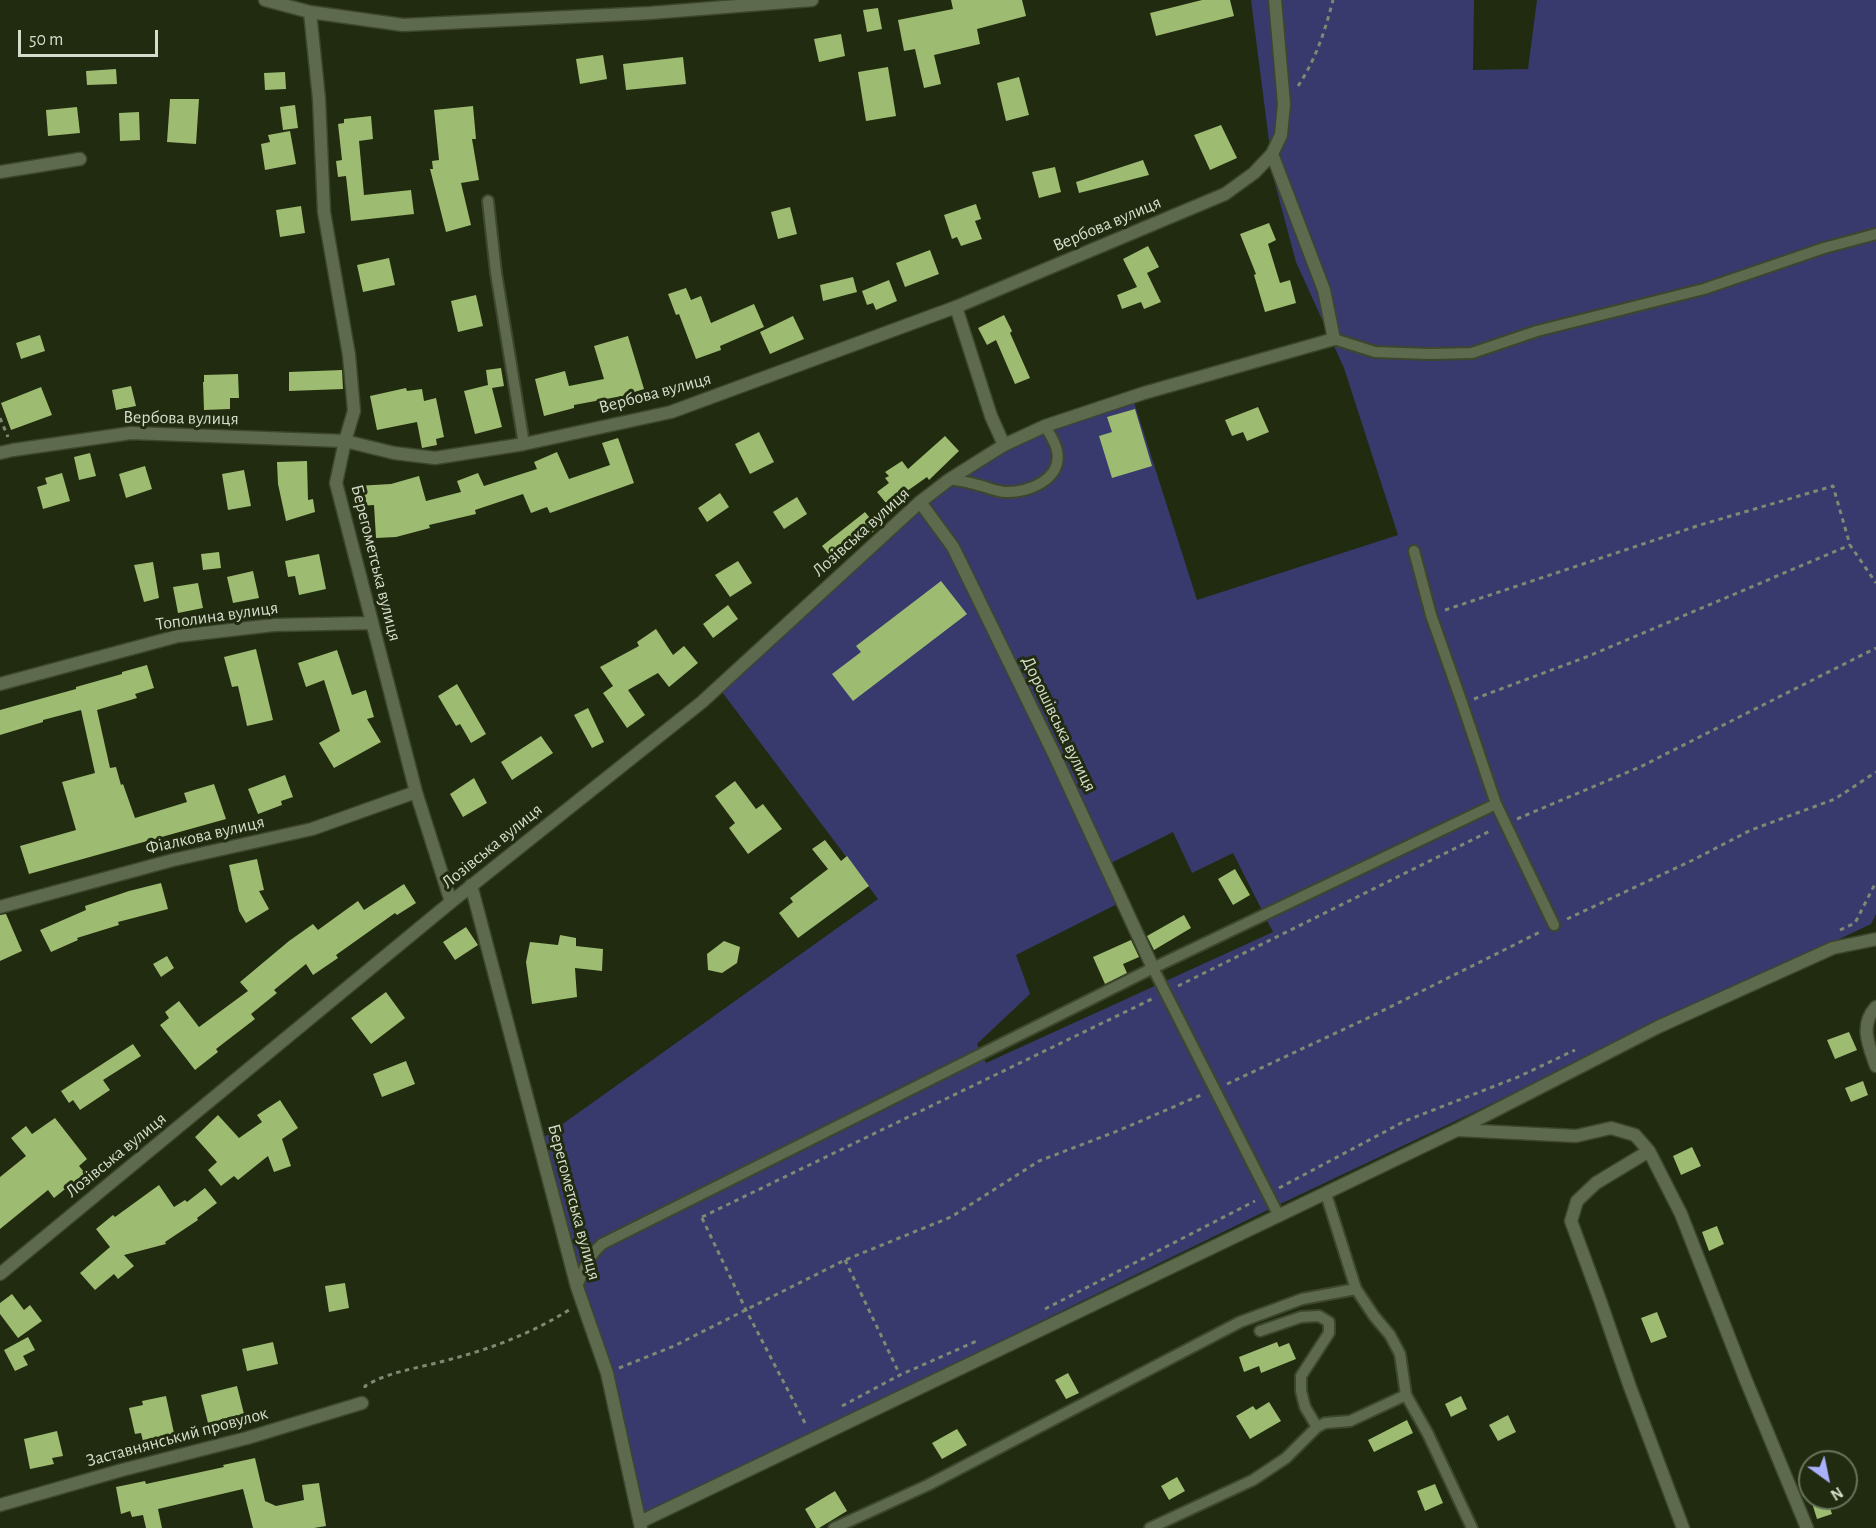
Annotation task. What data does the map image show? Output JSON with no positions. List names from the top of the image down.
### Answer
{
  "streets": {
    "street": [
      "Вербова вулиця",
      "Лозівська вулиця",
      "Берегометська вулиця",
      "Тополина вулиця",
      "Дорошівська вулиця",
      "Фіалкова вулиця",
      "Заставнянський провулок"
    ]
  },
  "crossings": [
    ["Вербова вулиця", "Берегометська вулиця"],
    ["Лозівська вулиця", "Берегометська вулиця"],
    ["Лозівська вулиця", "Дорошівська вулиця"],
    ["Берегометська вулиця", "Тополина вулиця"],
    ["Берегометська вулиця", "Фіалкова вулиця"]
  ],
  "scale_bar": "50 m",
  "north": "bottom right"
}
